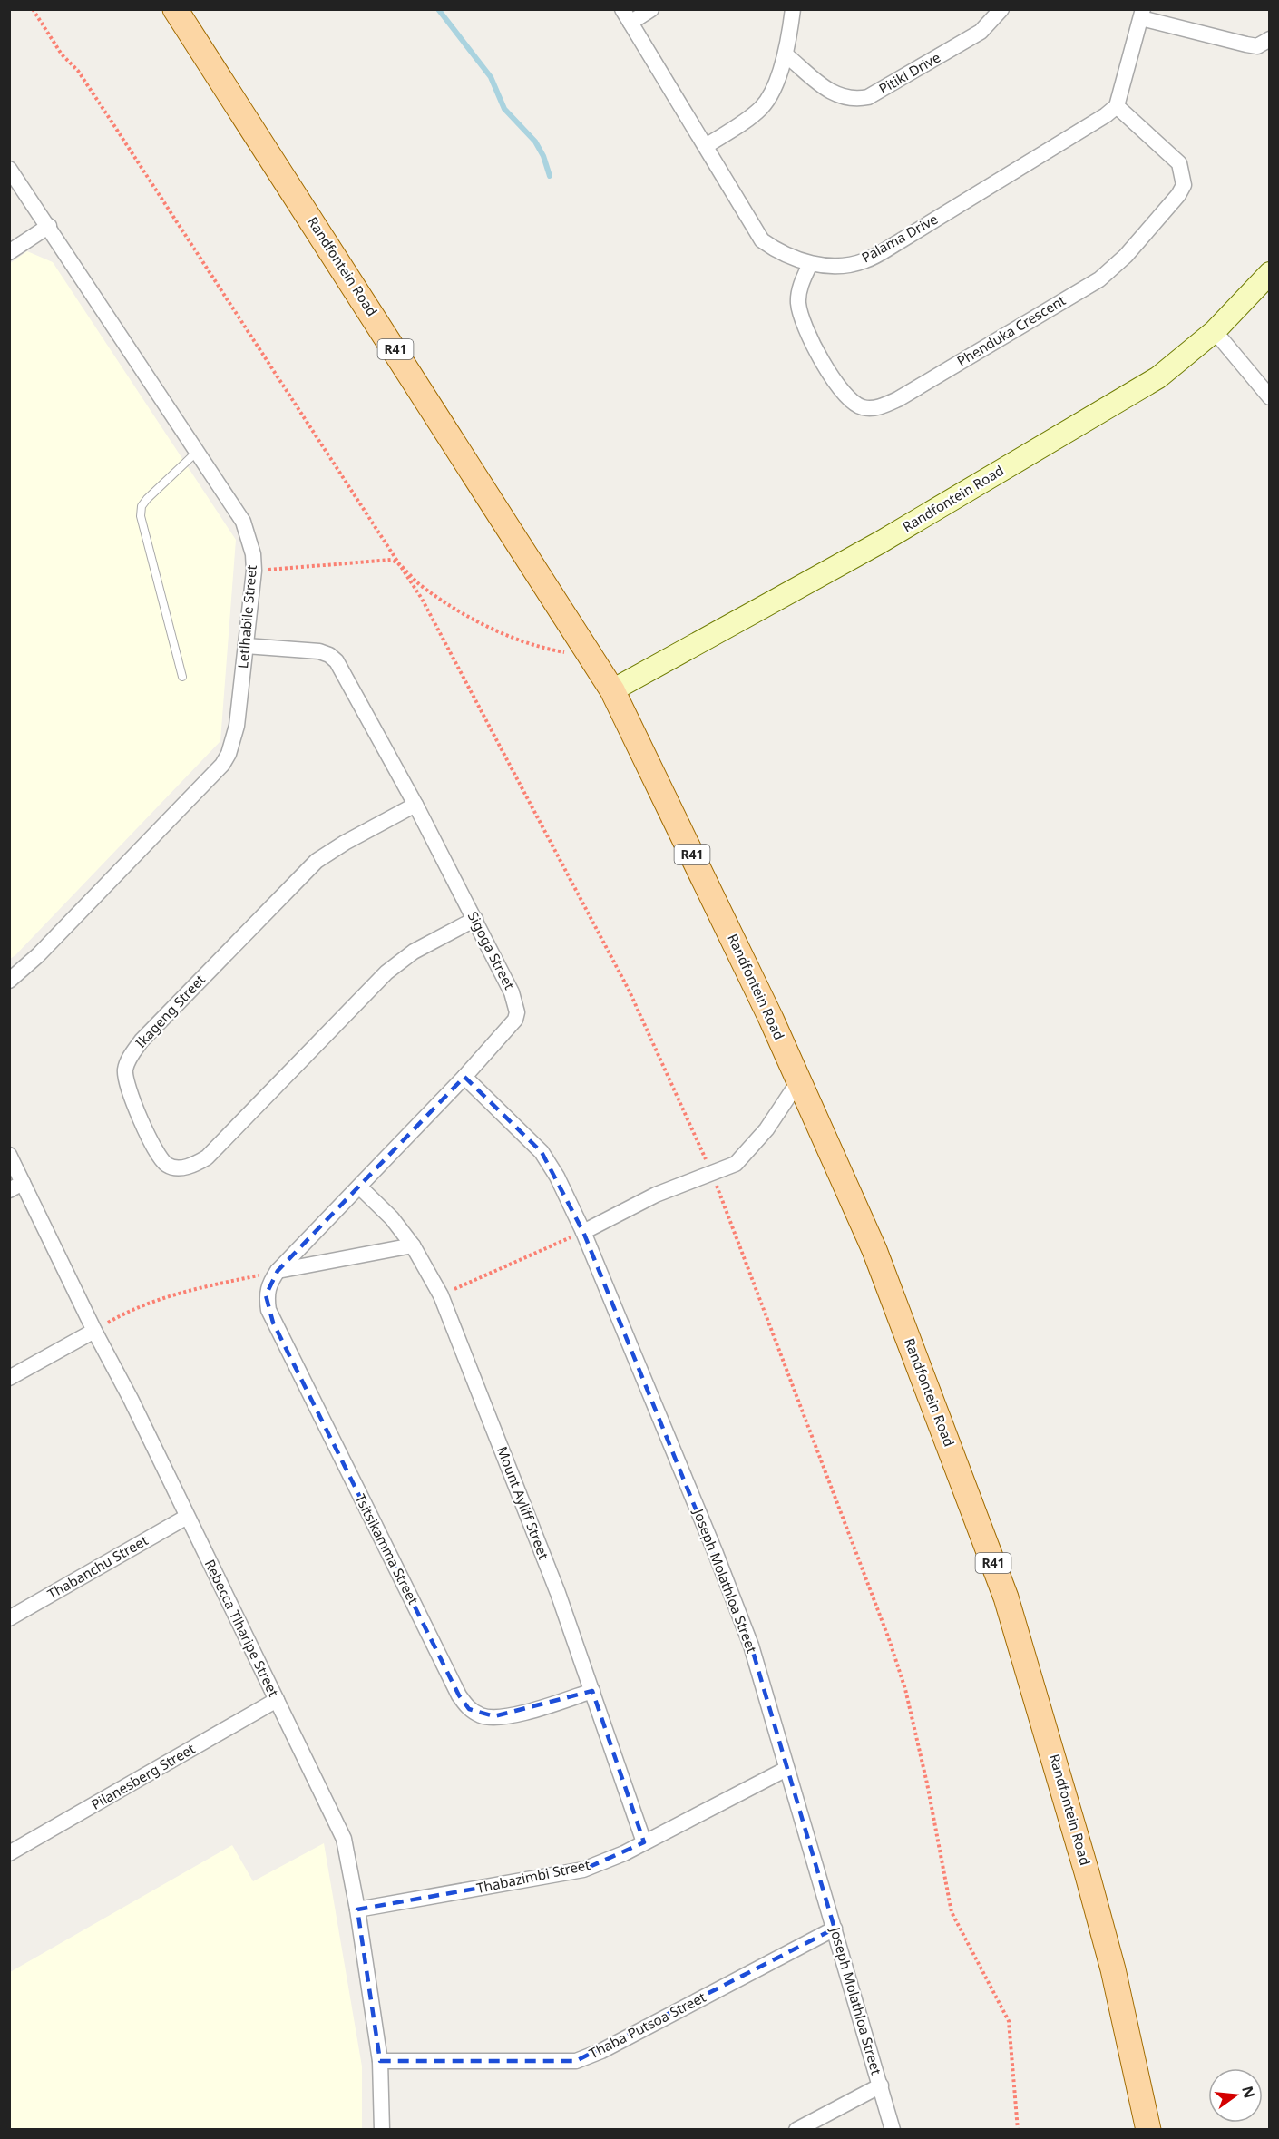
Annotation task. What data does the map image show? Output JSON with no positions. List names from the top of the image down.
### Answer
{
  "streets": {
    "main road": ["Randfontein Road", "R41"],
    "street": [
      "Pitiki Drive",
      "Palama Drive",
      "Phenduka Crescent",
      "Letlhabile Street",
      "Sigoga Street",
      "Ikageng Street",
      "Mount Ayliff Street",
      "Tsitsikamma Street",
      "Thabanchu Street",
      "Joseph Molathloa Street",
      "Rebecca Tlharipe Street",
      "Pilanesberg Street",
      "Thabazimbi Street",
      "Thaba Putsoa Street"
    ]
  },
  "crossings": [
    ["Palama Drive", "Phenduka Crescent"],
    ["Letlhabile Street", "Sigoga Street"],
    ["Sigoga Street", "Ikageng Street"],
    ["Sigoga Street", "Mount Ayliff Street"],
    ["Sigoga Street", "Tsitsikamma Street"],
    ["Sigoga Street", "Joseph Molathloa Street"],
    ["Mount Ayliff Street", "Tsitsikamma Street"],
    ["Mount Ayliff Street", "Thabazimbi Street"],
    ["Thabanchu Street", "Rebecca Tlharipe Street"],
    ["Joseph Molathloa Street", "Thabazimbi Street"],
    ["Joseph Molathloa Street", "Thaba Putsoa Street"],
    ["Rebecca Tlharipe Street", "Pilanesberg Street"],
    ["Rebecca Tlharipe Street", "Thabazimbi Street"],
    ["Rebecca Tlharipe Street", "Thaba Putsoa Street"]
  ],
  "north": "right"
}
